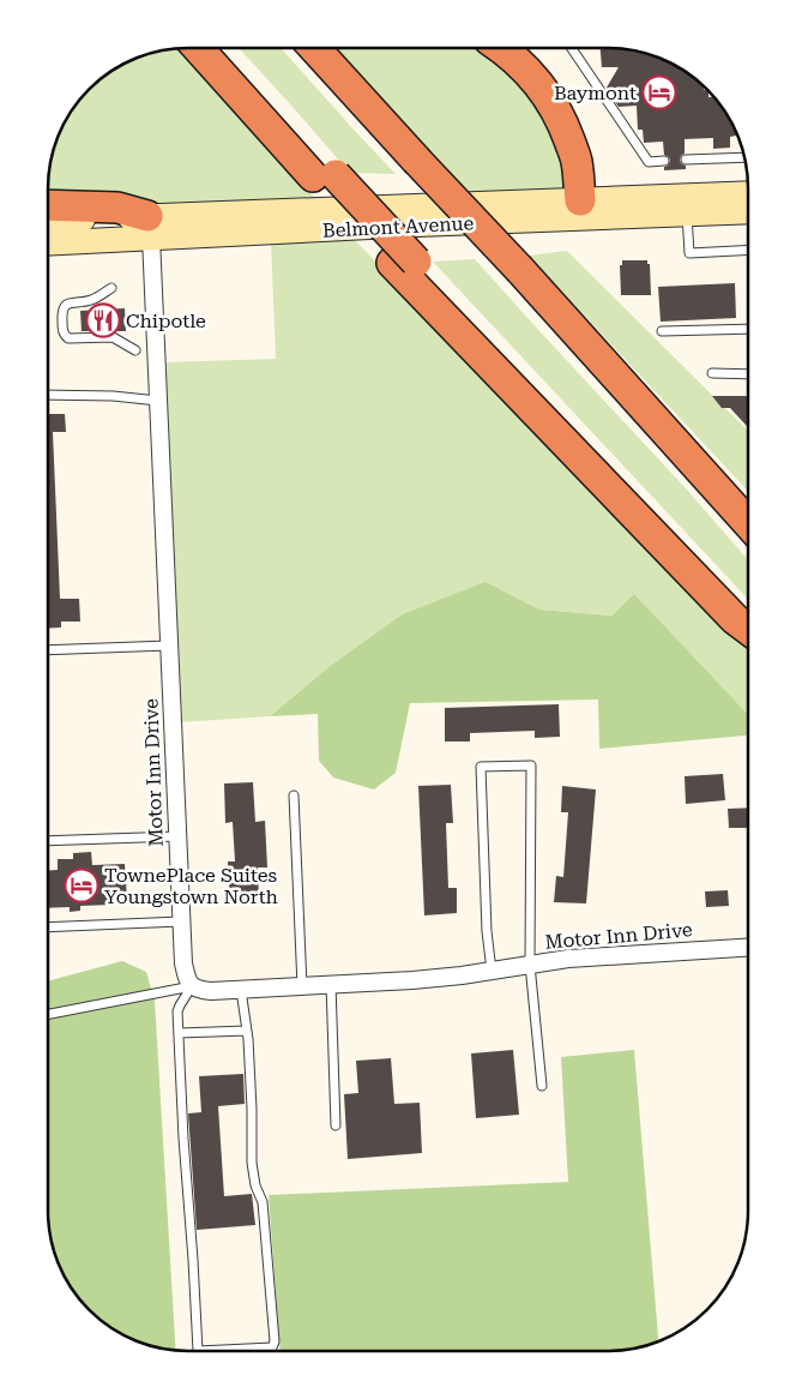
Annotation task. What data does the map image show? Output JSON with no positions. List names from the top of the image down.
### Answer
{
  "streets": {
    "main road": ["Belmont Avenue"],
    "street": ["Motor Inn Drive"]
  },
  "crossings": [
    ["Belmont Avenue", "Motor Inn Drive"]
  ],
  "places": {
    "hotel": ["Baymont", "TownePlace Suites Youngstown North"],
    "restaurant": ["Chipotle"]
  }
}
